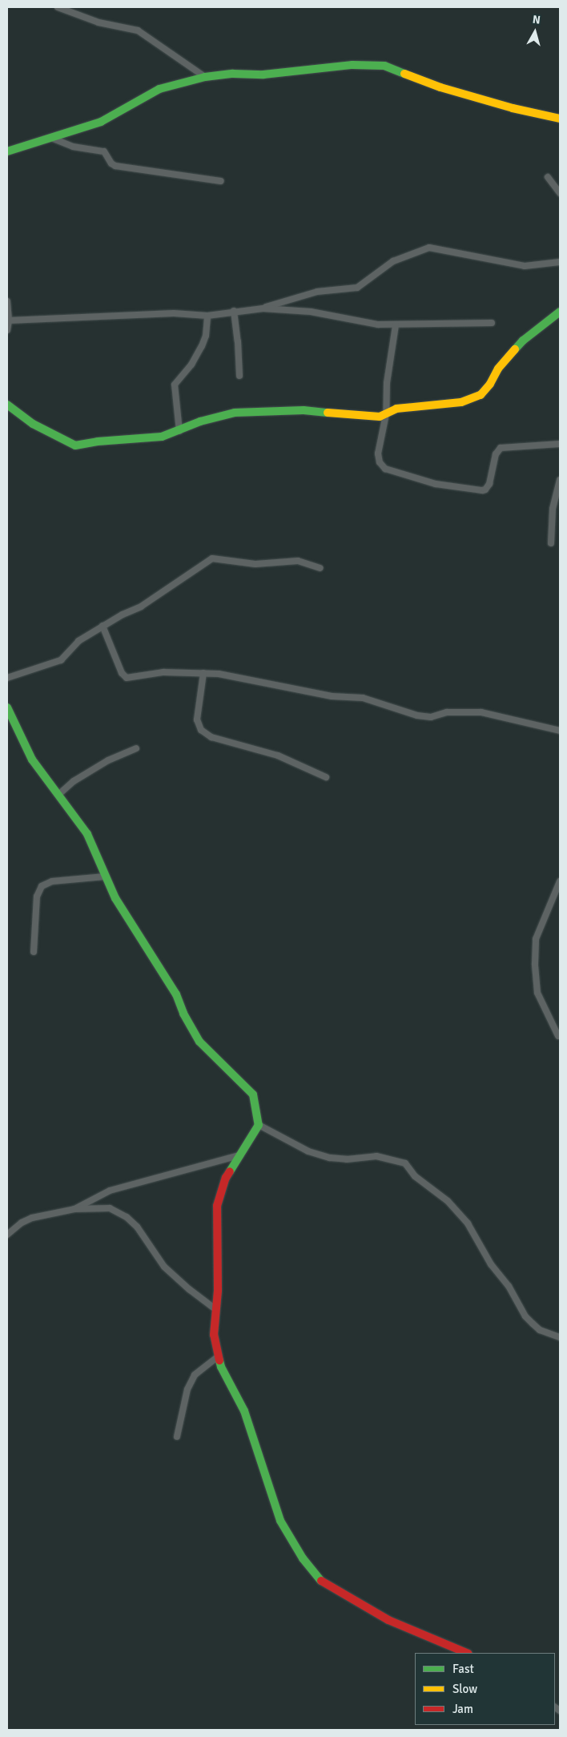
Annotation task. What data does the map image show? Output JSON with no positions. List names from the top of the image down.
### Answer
{
  "legend": ["Fast", "Slow", "Jam"],
  "north": "top"
}
